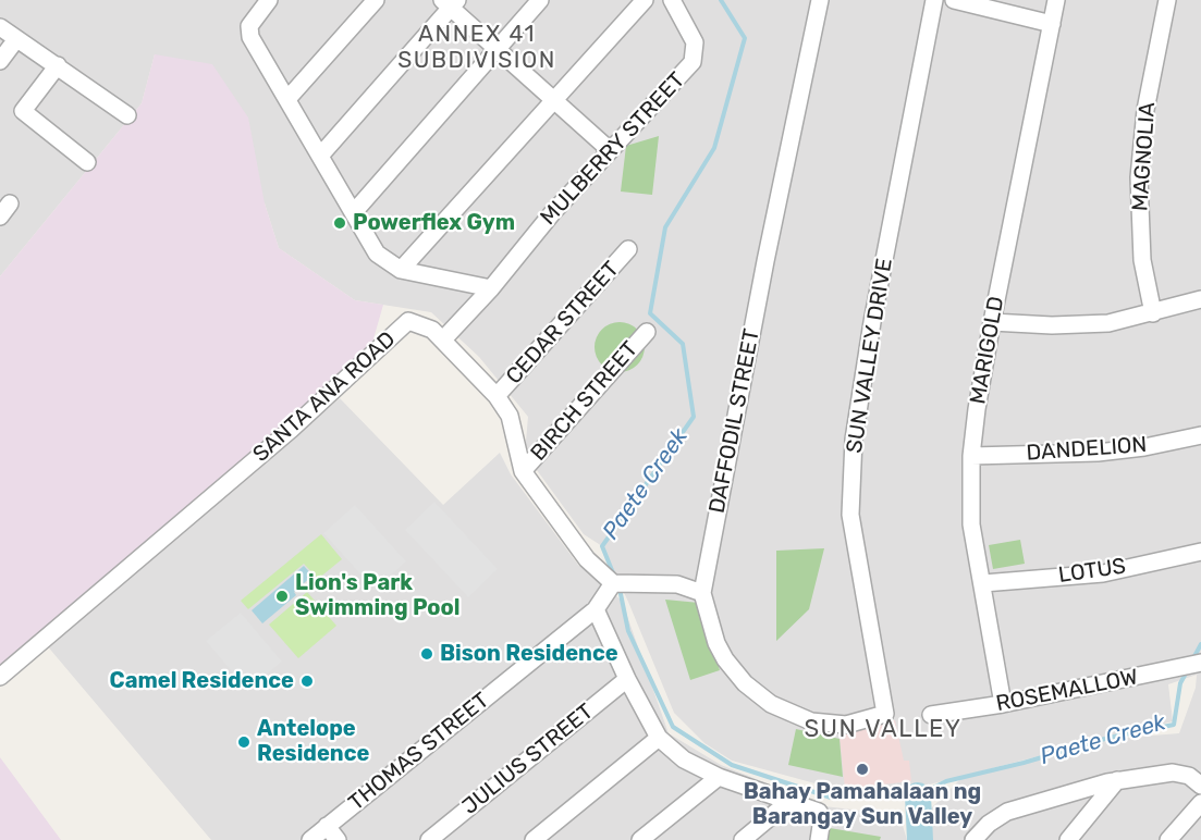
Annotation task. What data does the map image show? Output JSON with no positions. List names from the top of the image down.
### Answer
{
  "streets": {
    "street": [
      "MULBERRY STREET",
      "MAGNOLIA",
      "CEDAR STREET",
      "MARIGOLD",
      "SUN VALLEY DRIVE",
      "SANTA ANA ROAD",
      "BIRCH STREET",
      "DAFFODIL STREET",
      "DANDELION",
      "LOTUS",
      "ROSEMALLOW",
      "THOMAS STREET",
      "JULIUS STREET"
    ]
  },
  "crossings": [
    ["MULBERRY STREET", "SANTA ANA ROAD"],
    ["CEDAR STREET", "SANTA ANA ROAD"],
    ["MARIGOLD", "DANDELION"],
    ["MARIGOLD", "LOTUS"],
    ["MARIGOLD", "ROSEMALLOW"],
    ["SUN VALLEY DRIVE", "DAFFODIL STREET"],
    ["SANTA ANA ROAD", "BIRCH STREET"],
    ["SANTA ANA ROAD", "THOMAS STREET"]
  ],
  "districts": ["ANNEX 41 SUBDIVISION", "SUN VALLEY"],
  "water": ["Paete Creek"],
  "places": [
    "Powerflex Gym",
    "Lion's Park Swimming Pool",
    "Bison Residence",
    "Camel Residence",
    "Antelope Residence",
    "Bahay Pamahalaan ng Barangay Sun Valley"
  ]
}
